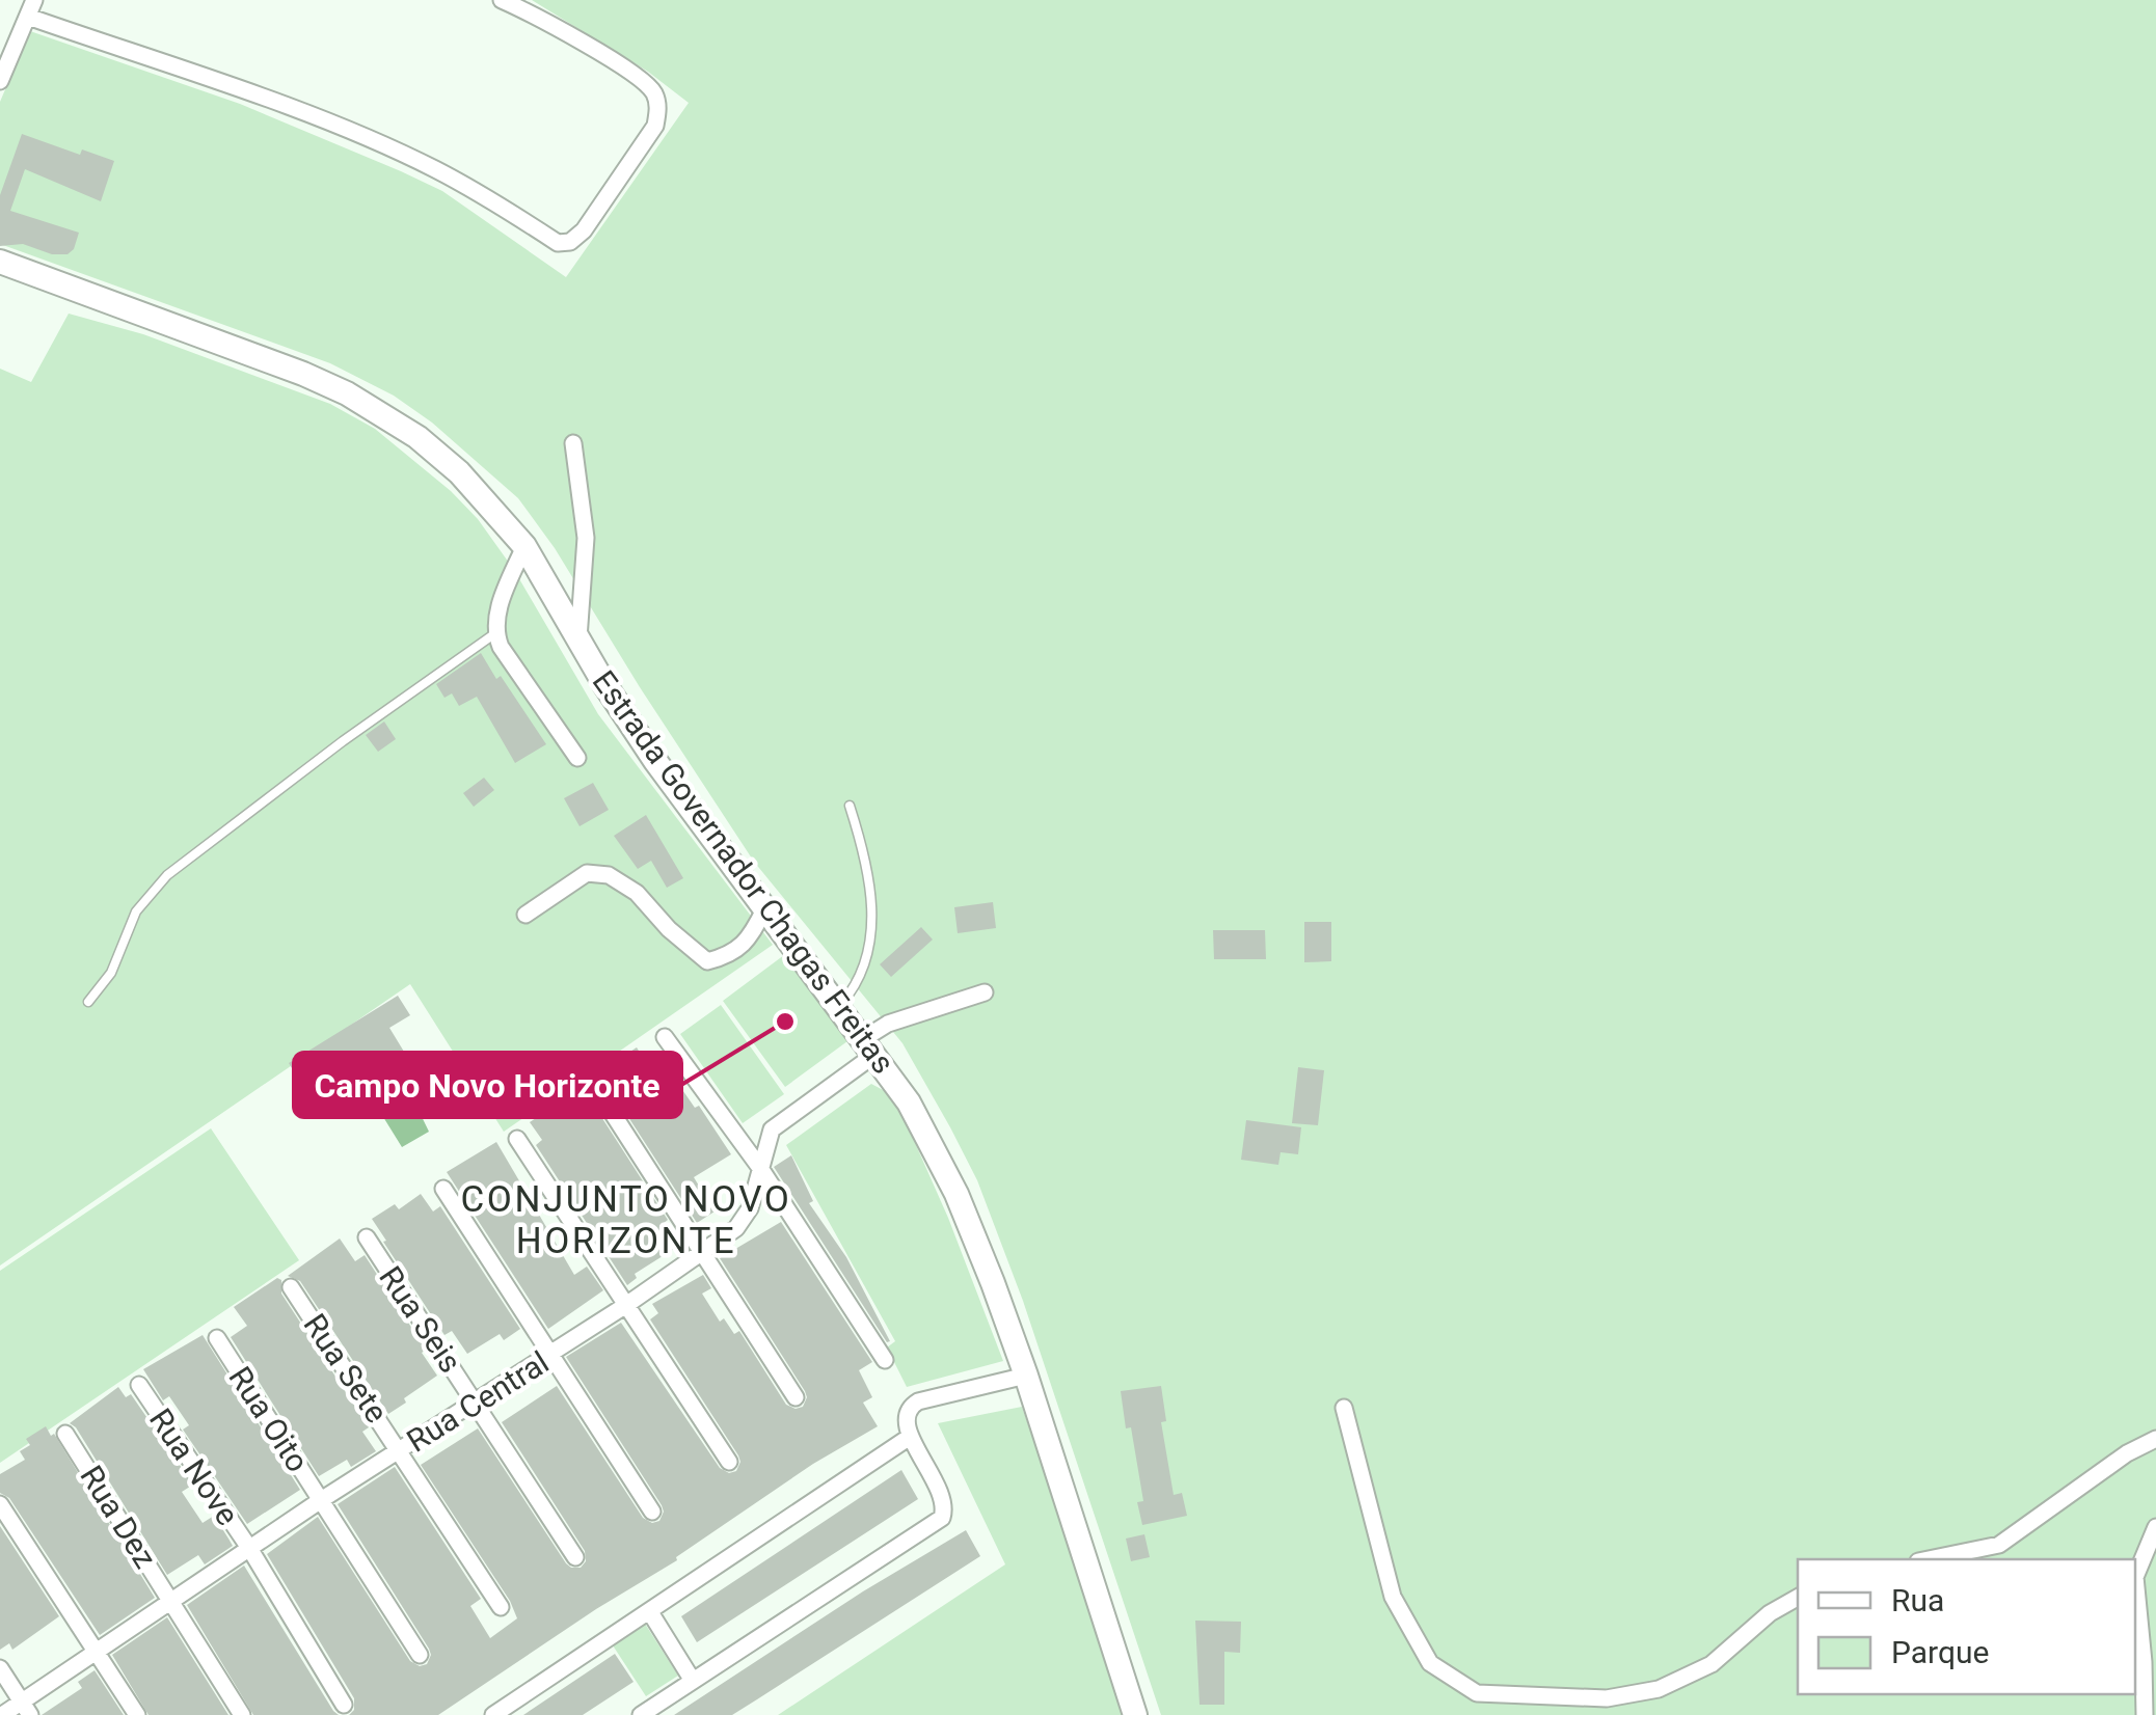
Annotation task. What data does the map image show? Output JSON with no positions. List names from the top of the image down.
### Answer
{
  "streets": {
    "main road": ["Estrada Governador Chagas Freitas"],
    "street": [
      "Rua Seis",
      "Rua Sete",
      "Rua Central",
      "Rua Oito",
      "Rua Nove",
      "Rua Dez"
    ]
  },
  "crossings": [
    ["Estrada Governador Chagas Freitas", "Rua Central"],
    ["Rua Seis", "Rua Central"],
    ["Rua Sete", "Rua Central"],
    ["Rua Central", "Rua Oito"],
    ["Rua Central", "Rua Nove"],
    ["Rua Central", "Rua Dez"]
  ],
  "districts": ["CONJUNTO NOVO HORIZONTE"],
  "places": ["Campo Novo Horizonte"],
  "legend": ["Rua", "Parque"]
}
